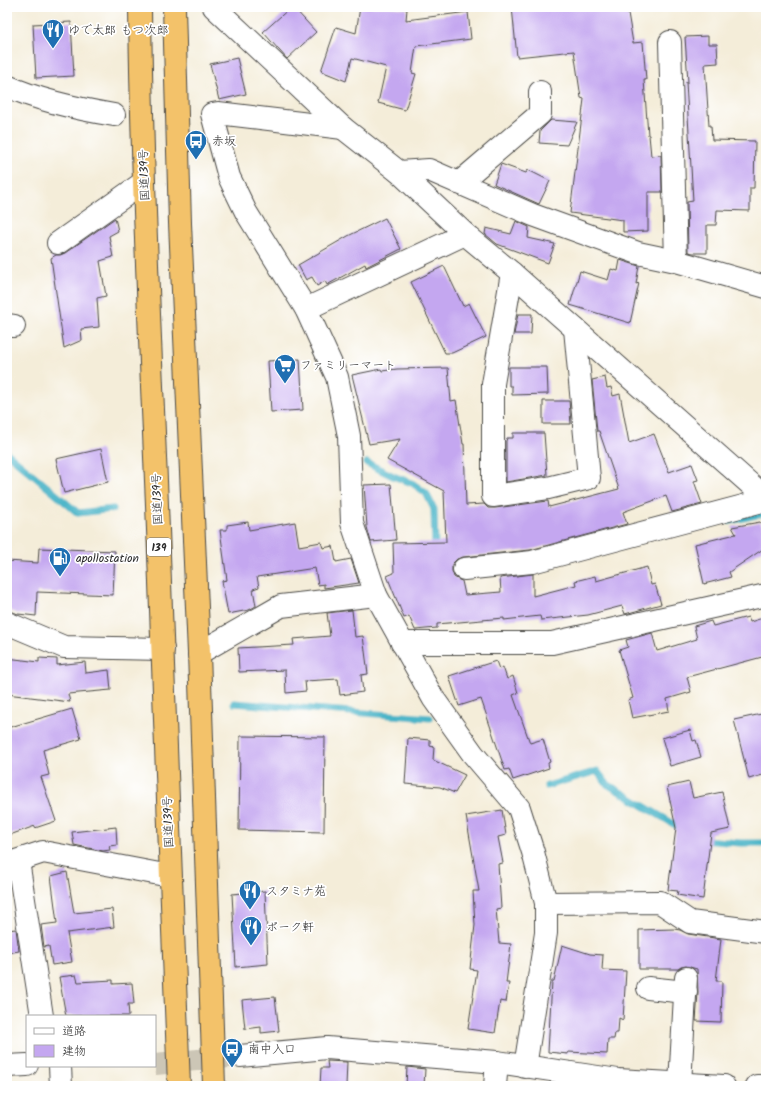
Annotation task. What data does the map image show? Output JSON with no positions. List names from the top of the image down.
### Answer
{
  "streets": {
    "highway": ["国道139号", "139"]
  },
  "places": {
    "restaurant": ["ゆで太郎 もつ次郎", "スタミナ苑", "ポーク軒"],
    "bus stop": ["赤坂", "南中入口"],
    "supermarket": ["ファミリーマート"],
    "fuel station": ["apollostation"]
  },
  "legend": ["道路", "建物"]
}
